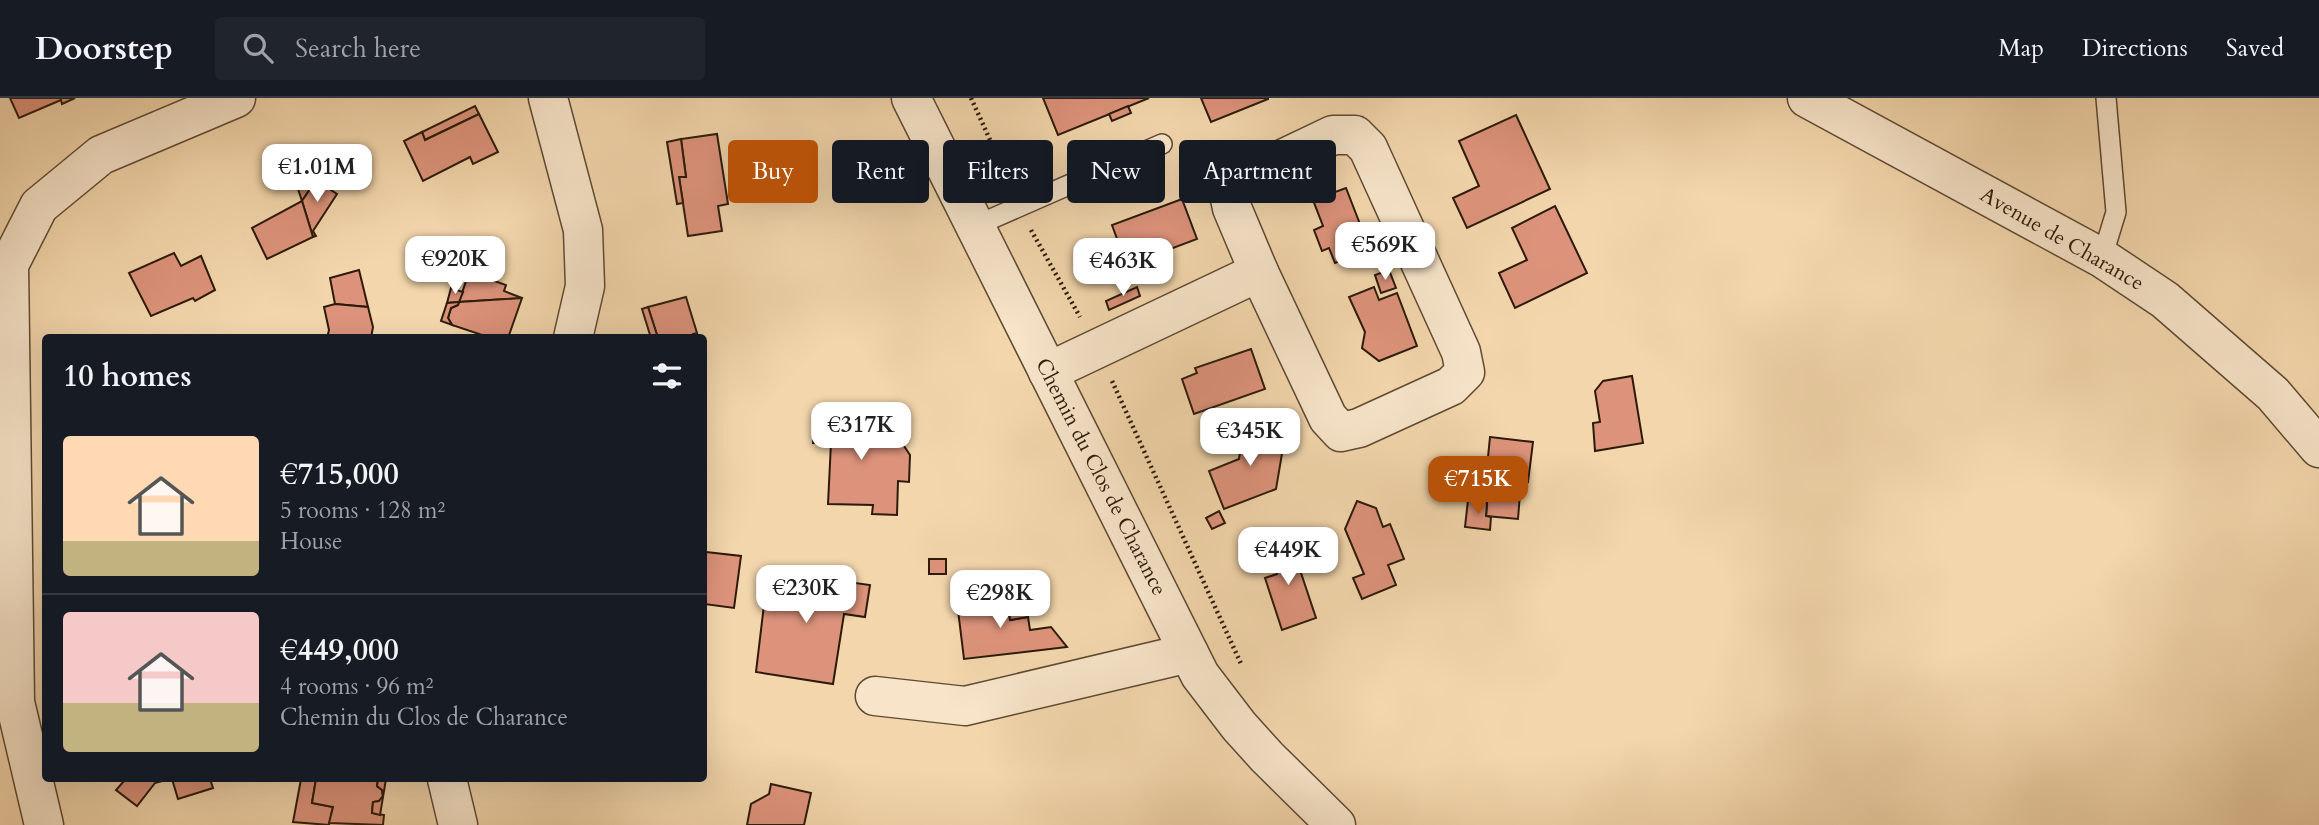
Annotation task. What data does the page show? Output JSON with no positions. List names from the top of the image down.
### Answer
{
  "streets": {
    "street": ["Avenue de Charance", "Chemin du Clos de Charance"]
  },
  "page": {
    "header": "Doorstep",
    "search": "Search here",
    "nav": ["Map", "Directions", "Saved"],
    "chip": [
      "Buy",
      "Rent",
      "Filters",
      "New",
      "Apartment"
    ],
    "price": [
      "€1.01M",
      "€569K",
      "€920K",
      "€463K",
      "€317K",
      "€345K",
      "€715K",
      "€449K",
      "€230K",
      "€298K"
    ],
    "heading": "10 homes",
    "list": [
      {
        "name": "€715,000",
        "note": "5 rooms · 128 m² · House"
      },
      {
        "name": "€449,000",
        "note": "4 rooms · 96 m² · Chemin du Clos de Charance"
      }
    ]
  }
}
